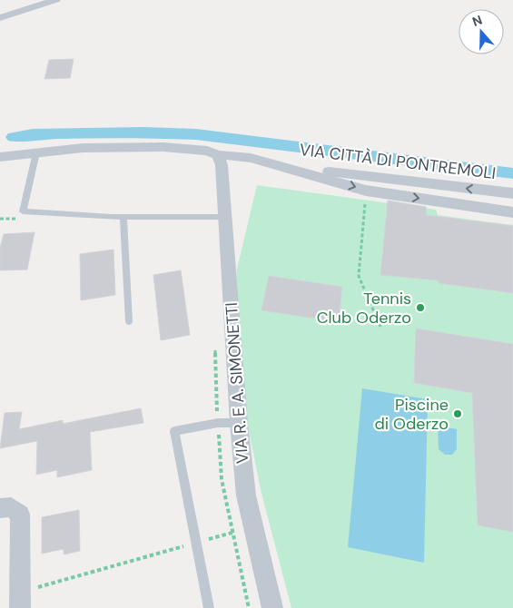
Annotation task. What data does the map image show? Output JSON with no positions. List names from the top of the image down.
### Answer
{
  "streets": {
    "street": ["VIA CITTÀ DI PONTREMOLI", "VIA R. E A. SIMONETTI"]
  },
  "crossings": [
    ["VIA CITTÀ DI PONTREMOLI", "VIA R. E A. SIMONETTI"]
  ],
  "places": ["Tennis Club Oderzo", "Piscine di Oderzo"],
  "north": "top"
}
